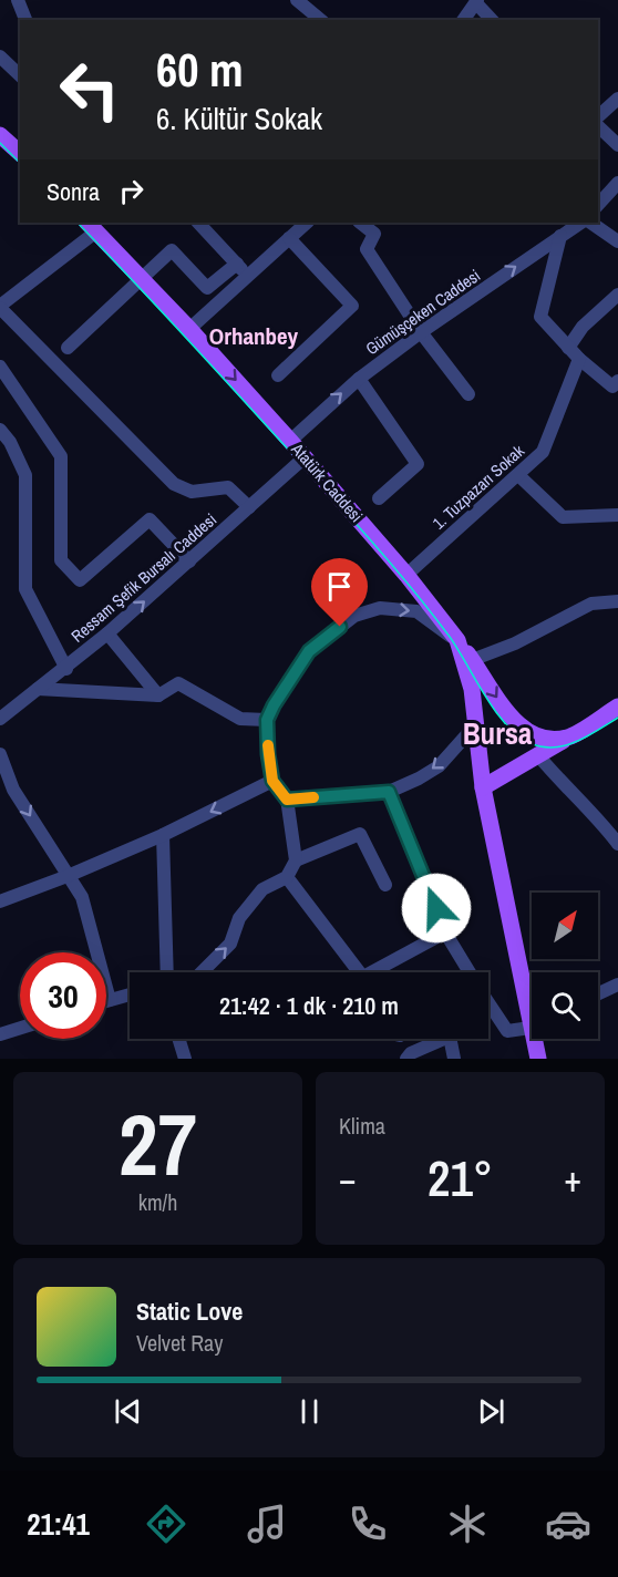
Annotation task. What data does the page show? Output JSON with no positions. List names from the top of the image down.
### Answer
{
  "streets": {
    "main road": ["Atatürk Caddesi"],
    "street": ["Gümüşçeken Caddesi", "1. Tuzpazarı Sokak", "Ressam Şefik Bursalı Caddesi"]
  },
  "crossings": [
    ["Gümüşçeken Caddesi", "Atatürk Caddesi"],
    ["Atatürk Caddesi", "1. Tuzpazarı Sokak"],
    ["Atatürk Caddesi", "Ressam Şefik Bursalı Caddesi"]
  ],
  "one_way": ["Gümüşçeken Caddesi"],
  "districts": ["Orhanbey", "Bursa"],
  "north": "top right",
  "page": {
    "turn": ["60 m", "6. Kültür Sokak"],
    "then": "Sonra",
    "limit": "30",
    "trip": "21:42 · 1 dk · 210 m",
    "tile": [
      ["27", "km/h"],
      "Klima"
    ],
    "heat": ["−", "21°", "+"],
    "song": ["Static Love", "Velvet Ray"],
    "tabs": "21:41"
  }
}
